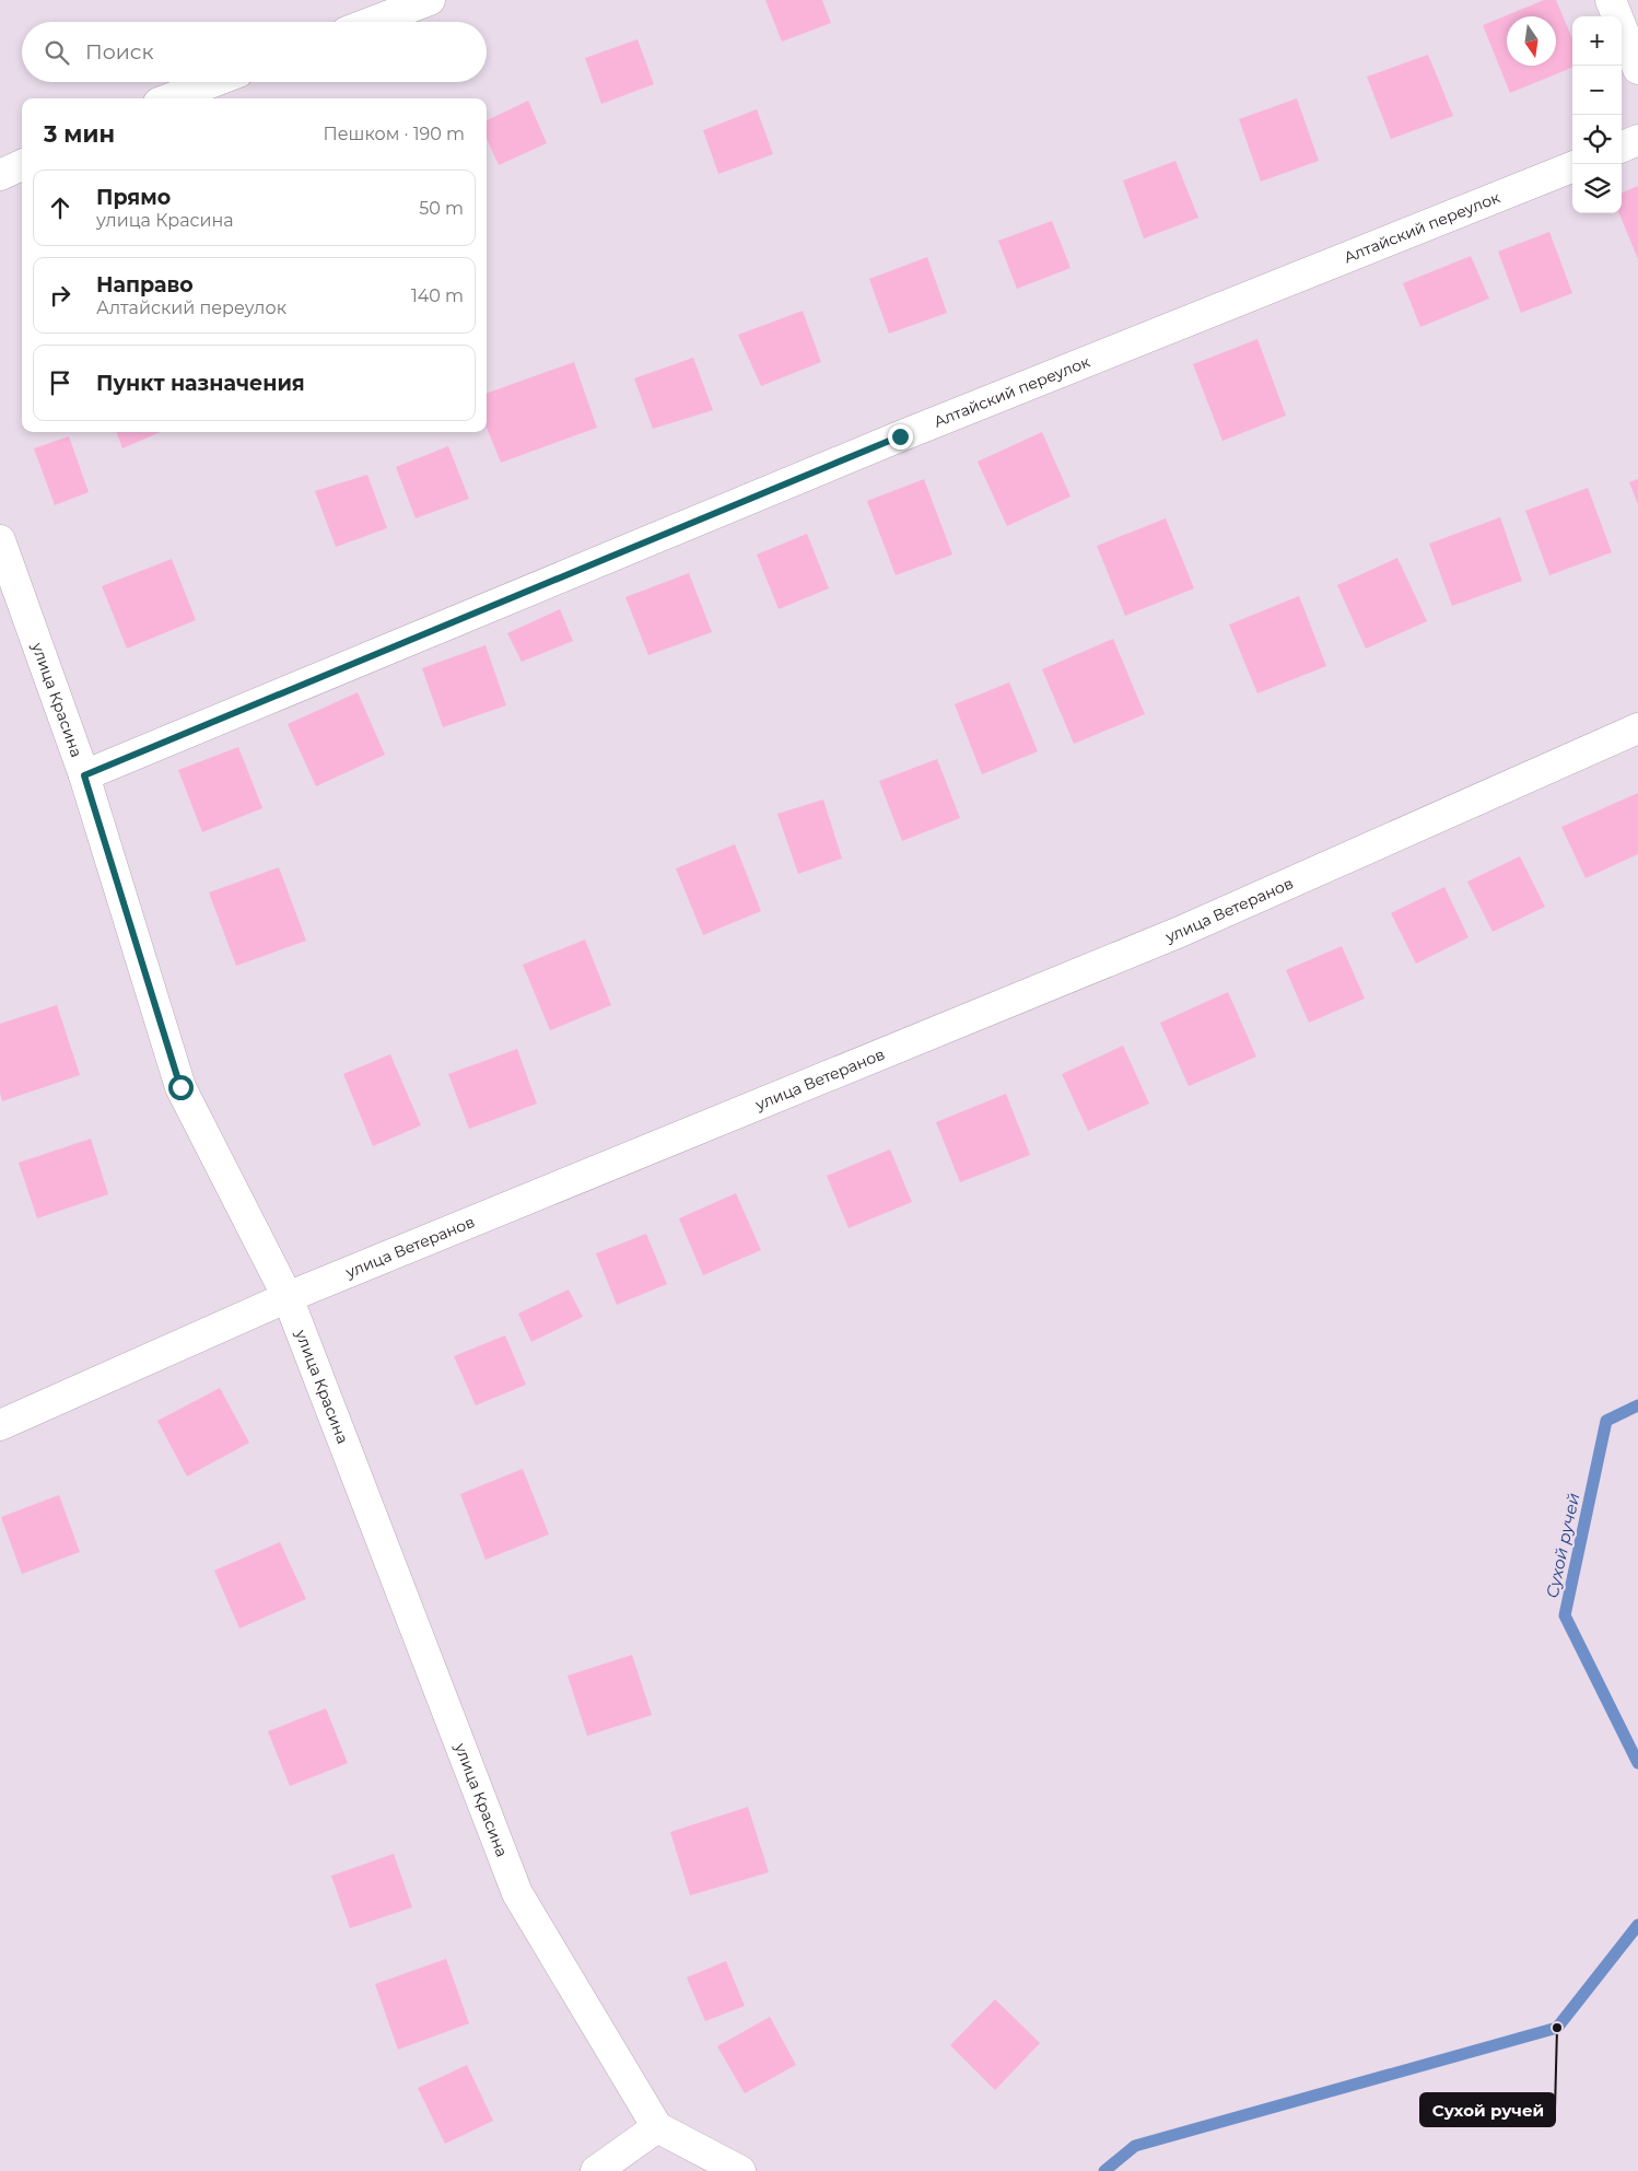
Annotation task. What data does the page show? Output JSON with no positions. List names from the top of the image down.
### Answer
{
  "streets": {
    "street": ["Алтайский переулок", "улица Красина", "улица Ветеранов"]
  },
  "crossings": [
    ["Алтайский переулок", "улица Красина"],
    ["улица Красина", "улица Ветеранов"]
  ],
  "water": ["Сухой ручей"],
  "places": ["Сухой ручей"],
  "north": "bottom",
  "page": {
    "map_buttons": ["+", "−"],
    "search": "Поиск",
    "heading": ["3 мин", "Пешком · 190 m"],
    "list": [
      ["Прямо", "улица Красина", "50 m"],
      ["Направо", "Алтайский переулок", "140 m"],
      "Пункт назначения"
    ]
  }
}
